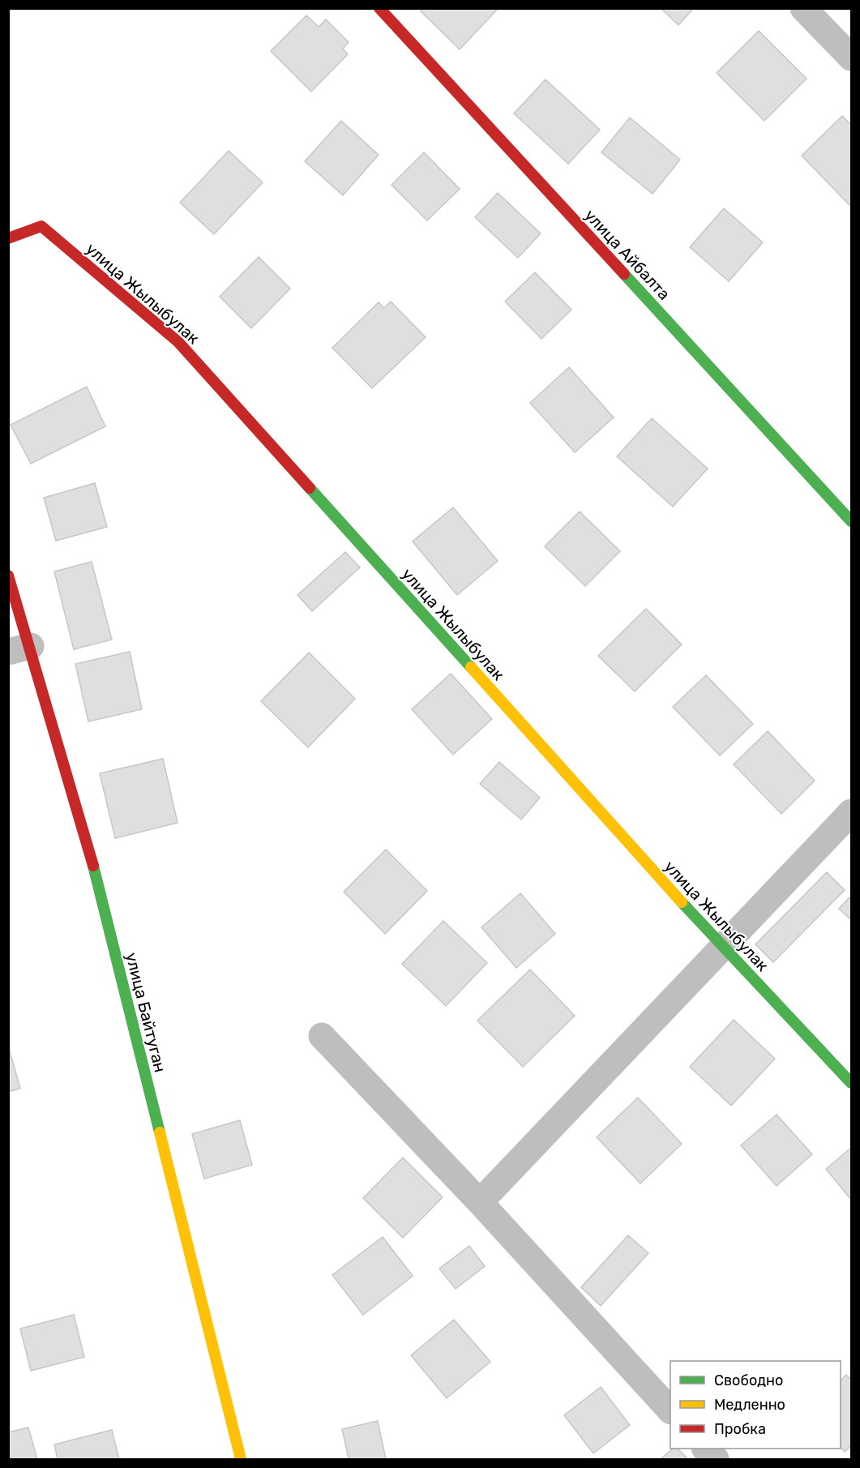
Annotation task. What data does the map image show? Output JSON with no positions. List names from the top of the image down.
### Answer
{
  "streets": {
    "street": ["улица Айбалта", "улица Жылыбулак", "улица Байтуган"]
  },
  "legend": ["Свободно", "Медленно", "Пробка"]
}
